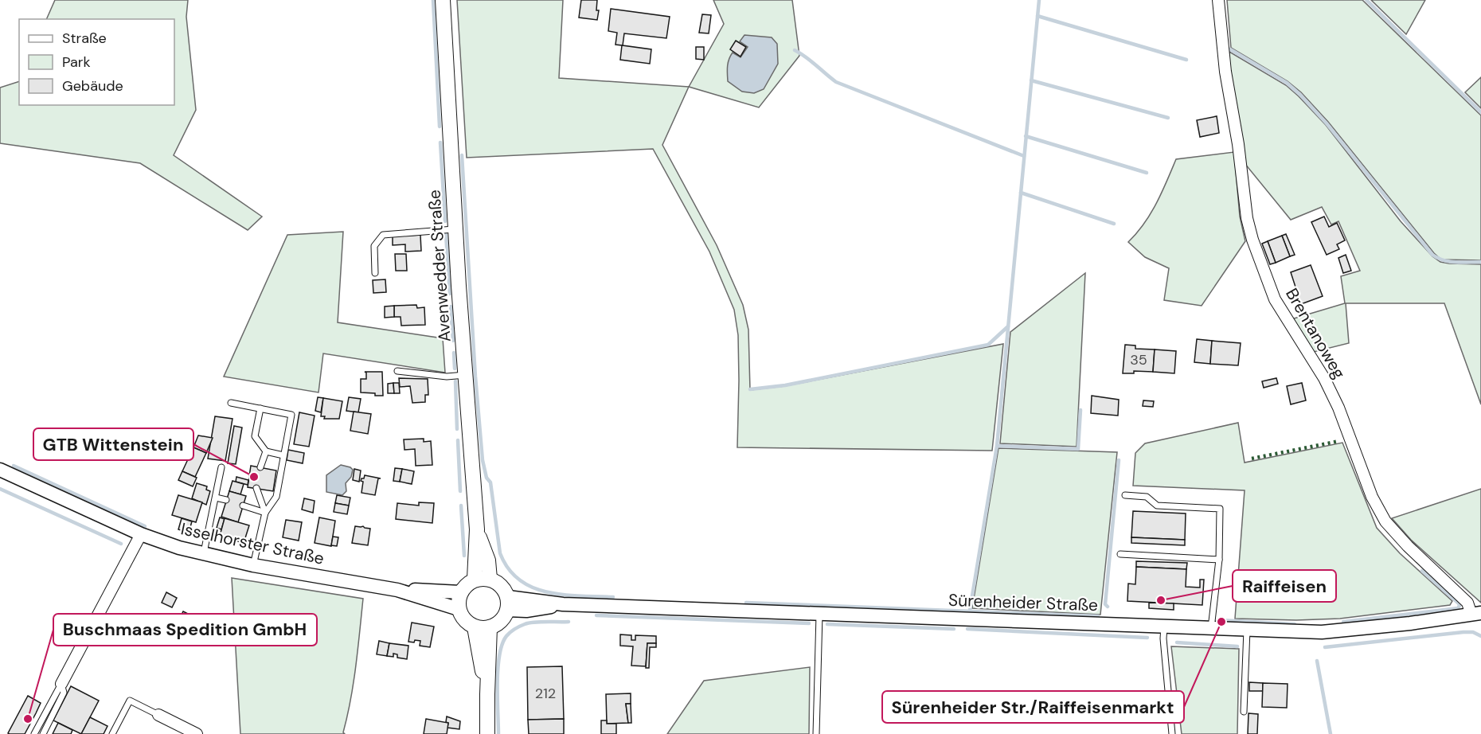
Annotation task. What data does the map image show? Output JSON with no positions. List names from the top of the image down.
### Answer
{
  "streets": {
    "main road": ["Avenwedder Straße"],
    "street": ["Brentanoweg", "Isselhorster Straße", "Sürenheider Straße"]
  },
  "crossings": [
    ["Avenwedder Straße", "Isselhorster Straße"],
    ["Avenwedder Straße", "Sürenheider Straße"],
    ["Brentanoweg", "Sürenheider Straße"],
    ["Isselhorster Straße", "Sürenheider Straße"]
  ],
  "places": [
    "GTB Wittenstein",
    "Raiffeisen",
    "Sürenheider Str./Raiffeisenmarkt",
    "Buschmaas Spedition GmbH"
  ],
  "house_numbers": ["35", "212"],
  "legend": ["Straße", "Park", "Gebäude"]
}
